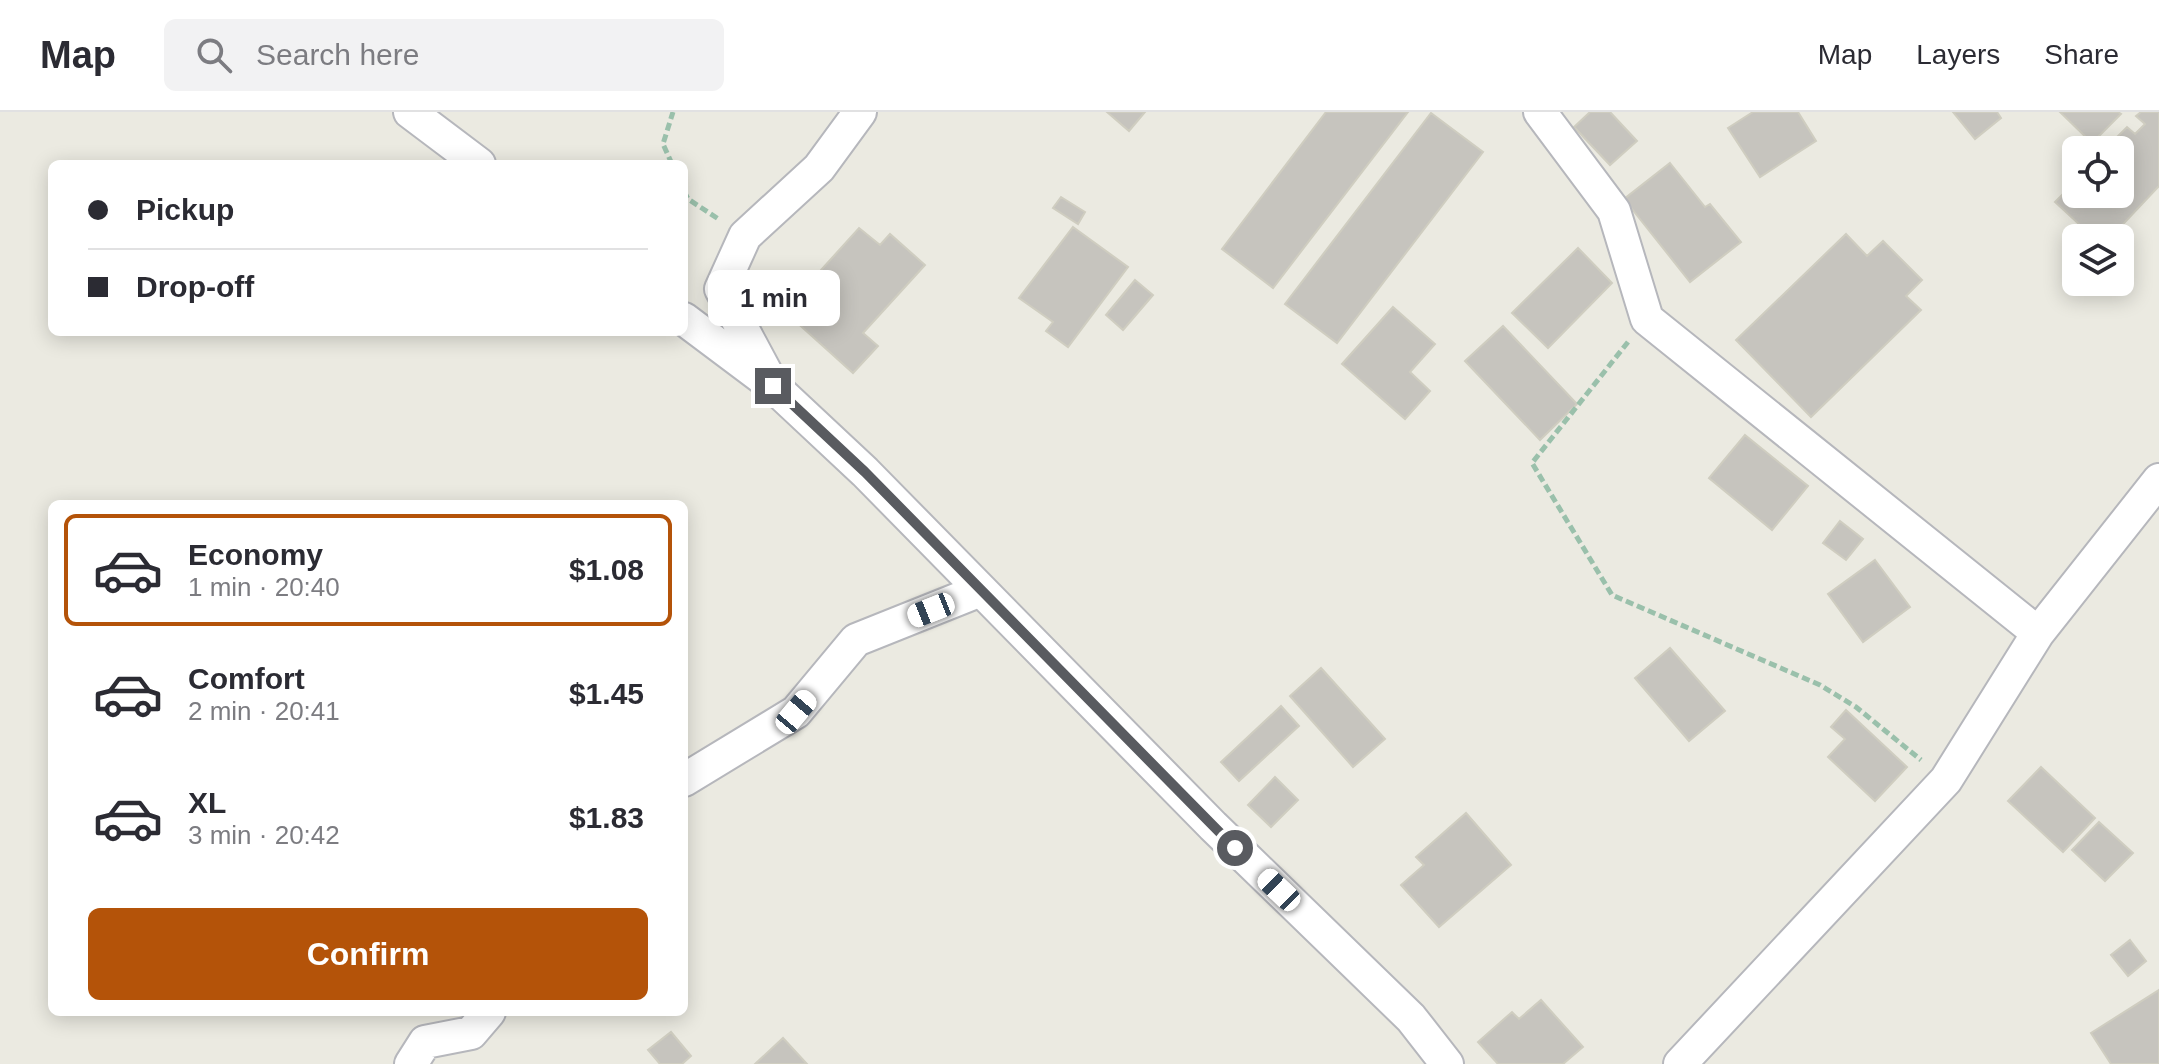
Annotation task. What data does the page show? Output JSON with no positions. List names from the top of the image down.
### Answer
{
  "page": {
    "header": "Map",
    "search": "Search here",
    "nav": ["Map", "Layers", "Share"],
    "banner": ["Pickup", "Drop-off"],
    "bubble": "1 min",
    "list": [
      {
        "name": "Economy",
        "note": "1 min · 20:40",
        "value": "$1.08"
      },
      {
        "name": "Comfort",
        "note": "2 min · 20:41",
        "value": "$1.45"
      },
      {
        "name": "XL",
        "note": "3 min · 20:42",
        "value": "$1.83"
      }
    ],
    "buttons": "Confirm"
  }
}
